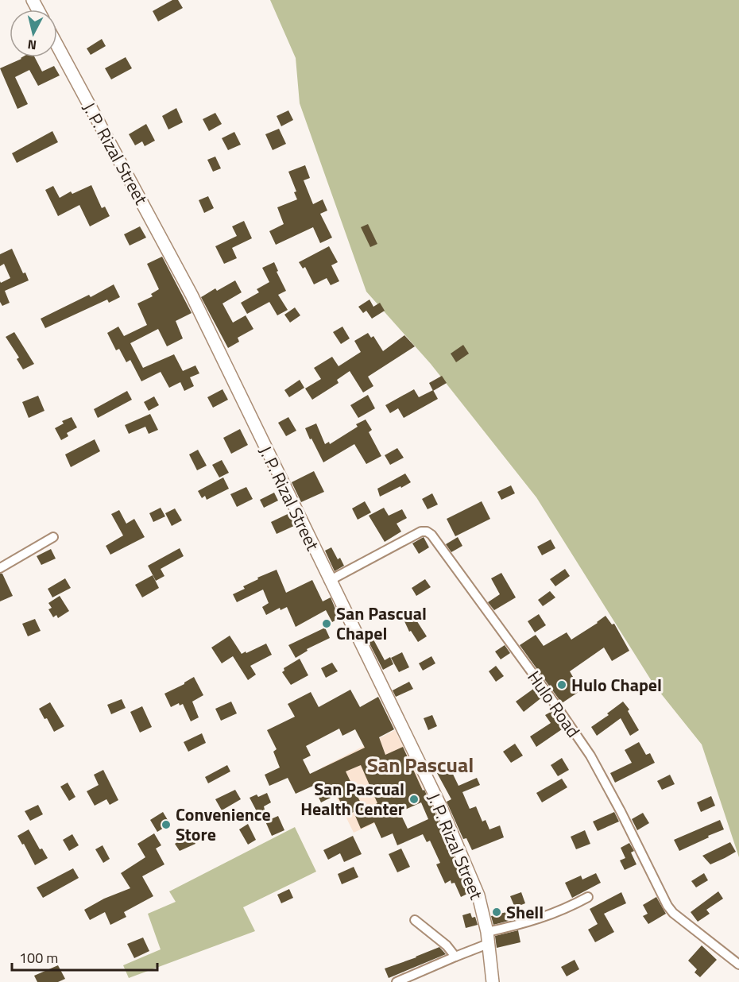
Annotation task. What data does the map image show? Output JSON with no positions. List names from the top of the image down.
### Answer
{
  "streets": {
    "main road": ["J. P. Rizal Street"],
    "street": ["Hulo Road"]
  },
  "crossings": [
    ["J. P. Rizal Street", "Hulo Road"]
  ],
  "districts": ["San Pascual"],
  "places": [
    "San Pascual Chapel",
    "Hulo Chapel",
    "San Pascual Health Center",
    "Convenience Store",
    "Shell"
  ],
  "scale_bar": "100 m",
  "north": "bottom"
}
